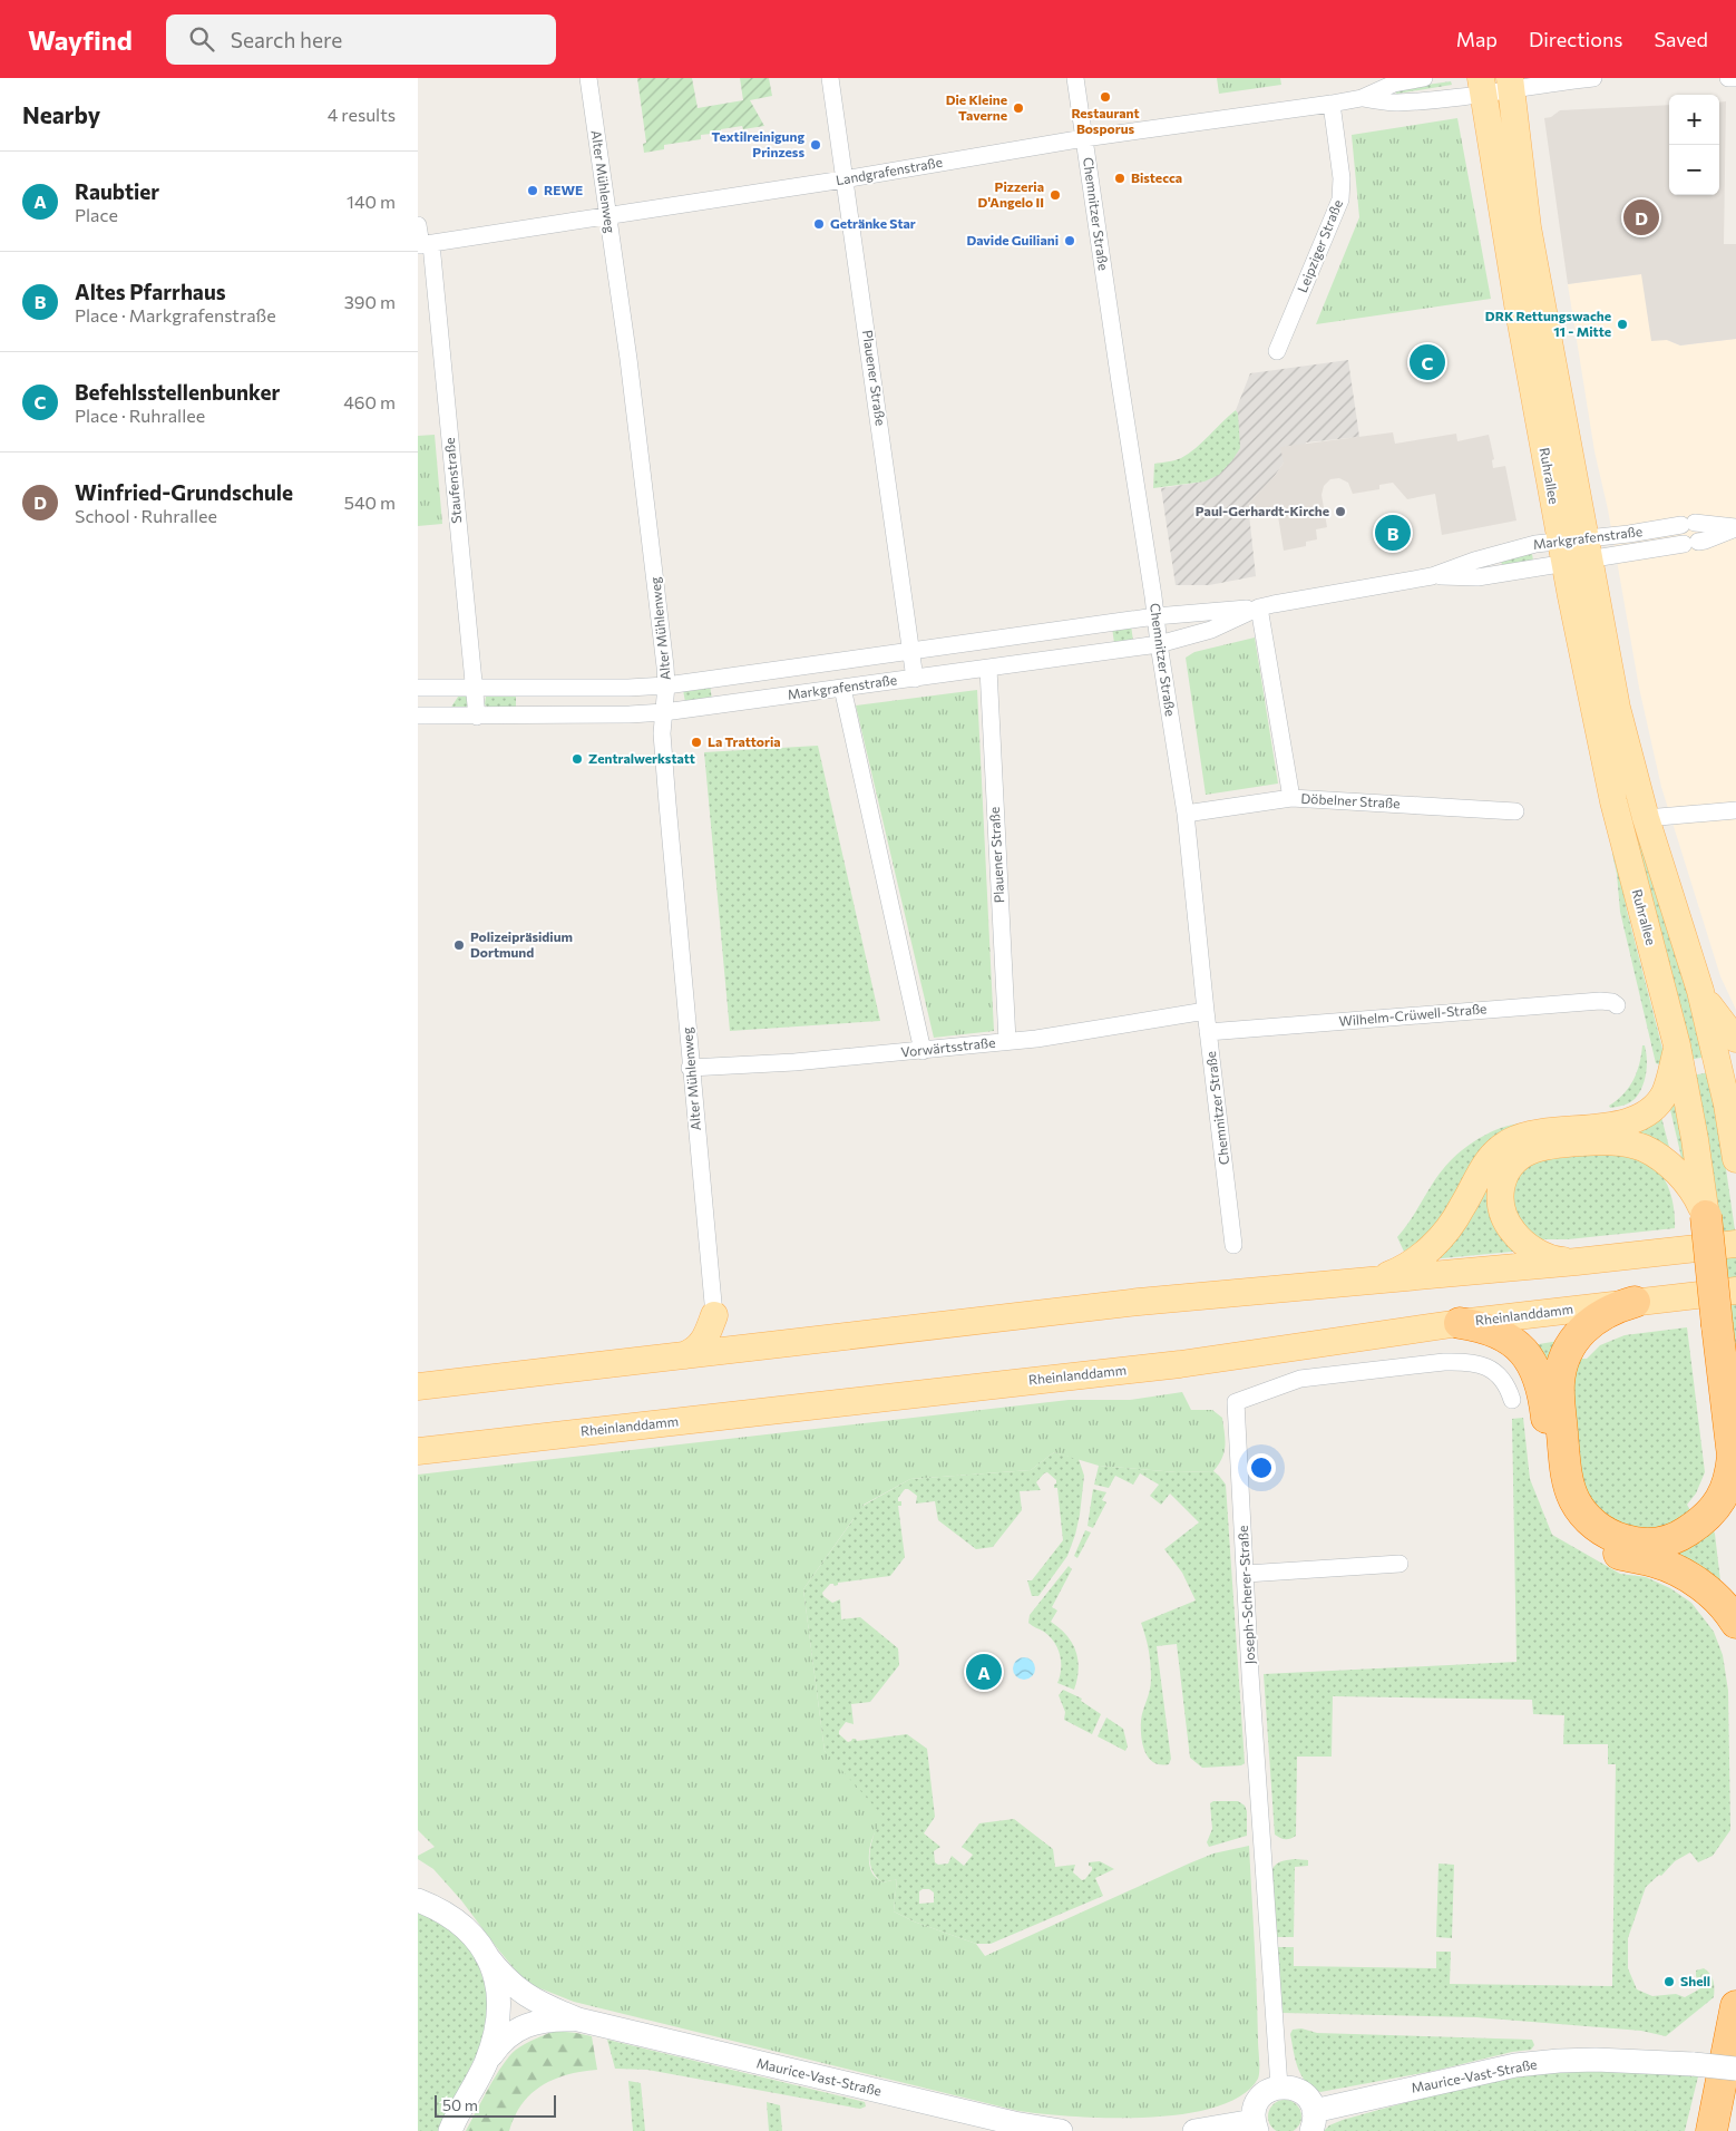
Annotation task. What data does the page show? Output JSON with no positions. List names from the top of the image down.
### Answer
{
  "streets": {
    "highway": ["Ruhrallee"],
    "main road": ["Rheinlanddamm", "Maurice-Vast-Straße"],
    "street": [
      "Landgrafenstraße",
      "Alter Mühlenweg",
      "Chemnitzer Straße",
      "Leipziger Straße",
      "Plauener Straße",
      "Staufenstraße",
      "Markgrafenstraße",
      "Döbelner Straße",
      "Wilhelm-Crüwell-Straße",
      "Vorwärtsstraße",
      "Joseph-Scherer-Straße"
    ]
  },
  "crossings": [
    ["Landgrafenstraße", "Alter Mühlenweg"],
    ["Landgrafenstraße", "Chemnitzer Straße"],
    ["Landgrafenstraße", "Leipziger Straße"],
    ["Landgrafenstraße", "Plauener Straße"],
    ["Landgrafenstraße", "Ruhrallee"],
    ["Landgrafenstraße", "Staufenstraße"],
    ["Alter Mühlenweg", "Markgrafenstraße"],
    ["Alter Mühlenweg", "Vorwärtsstraße"],
    ["Chemnitzer Straße", "Markgrafenstraße"],
    ["Chemnitzer Straße", "Döbelner Straße"],
    ["Chemnitzer Straße", "Wilhelm-Crüwell-Straße"],
    ["Chemnitzer Straße", "Vorwärtsstraße"],
    ["Plauener Straße", "Markgrafenstraße"],
    ["Plauener Straße", "Vorwärtsstraße"],
    ["Ruhrallee", "Markgrafenstraße"],
    ["Ruhrallee", "Rheinlanddamm"],
    ["Staufenstraße", "Markgrafenstraße"],
    ["Joseph-Scherer-Straße", "Maurice-Vast-Straße"]
  ],
  "places": [
    "Restaurant Bosporus",
    "Die Kleine Taverne",
    "Textilreinigung Prinzess",
    "Bistecca",
    "REWE",
    "Pizzeria D'Angelo II",
    "Getränke Star",
    "Davide Guiliani",
    "DRK Rettungswache 11 - Mitte",
    "Paul-Gerhardt-Kirche",
    "La Trattoria",
    "Zentralwerkstatt",
    "Polizeipräsidium Dortmund",
    "Shell"
  ],
  "scale_bar": "50 m",
  "page": {
    "header": "Wayfind",
    "search": "Search here",
    "nav": ["Map", "Directions", "Saved"],
    "heading": ["Nearby", "4 results"],
    "map_buttons": ["+", "−"],
    "list": [
      {
        "mark": "A",
        "name": "Raubtier",
        "note": "Place",
        "value": "140 m"
      },
      {
        "mark": "B",
        "name": "Altes Pfarrhaus",
        "note": "Place · Markgrafenstraße",
        "value": "390 m"
      },
      {
        "mark": "C",
        "name": "Befehlsstellenbunker",
        "note": "Place · Ruhrallee",
        "value": "460 m"
      },
      {
        "mark": "D",
        "name": "Winfried-Grundschule",
        "note": "School · Ruhrallee",
        "value": "540 m"
      }
    ],
    "pins": [
      "D",
      "C",
      "B",
      "A"
    ],
    "scale": "50 m"
  }
}
